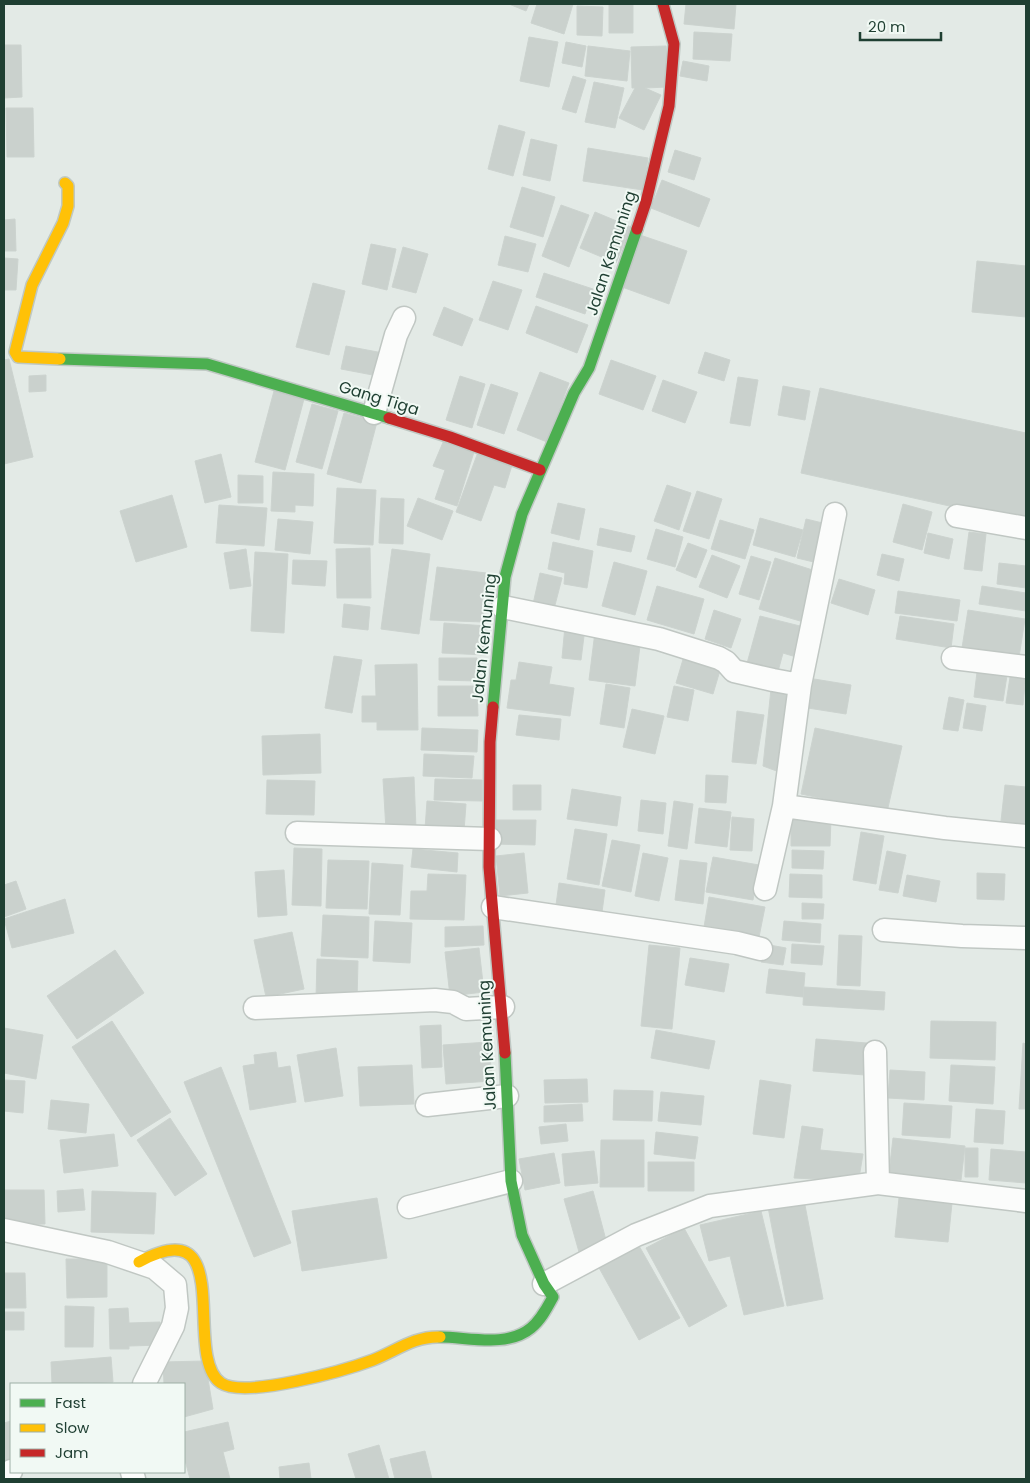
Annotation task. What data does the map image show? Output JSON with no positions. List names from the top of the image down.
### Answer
{
  "streets": {
    "street": ["Jalan Kemuning", "Gang Tiga"]
  },
  "crossings": [
    ["Jalan Kemuning", "Gang Tiga"]
  ],
  "legend": ["Fast", "Slow", "Jam"],
  "scale_bar": "20 m"
}
